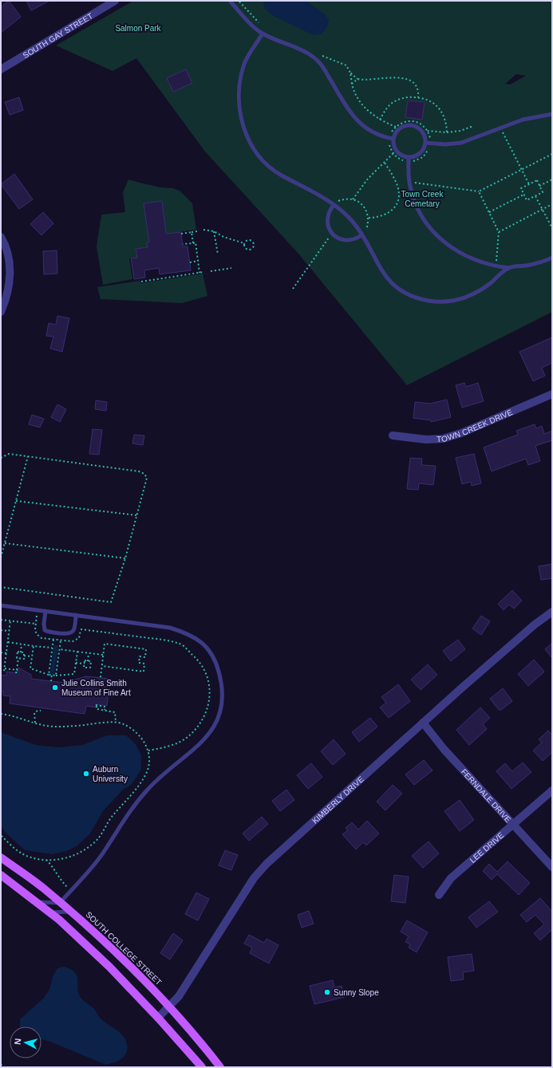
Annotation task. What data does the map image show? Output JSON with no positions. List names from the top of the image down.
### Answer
{
  "streets": {
    "main road": ["SOUTH COLLEGE STREET"],
    "street": [
      "SOUTH GAY STREET",
      "TOWN CREEK DRIVE",
      "FERNDALE DRIVE",
      "KIMBERLY DRIVE",
      "LEE DRIVE"
    ]
  },
  "crossings": [
    ["FERNDALE DRIVE", "KIMBERLY DRIVE"],
    ["FERNDALE DRIVE", "LEE DRIVE"],
    ["KIMBERLY DRIVE", "SOUTH COLLEGE STREET"]
  ],
  "parks": ["Salmon Park", "Town Creek Cemetary"],
  "places": ["Julie Collins Smith Museum of Fine Art", "Auburn University", "Sunny Slope"],
  "north": "left"
}
